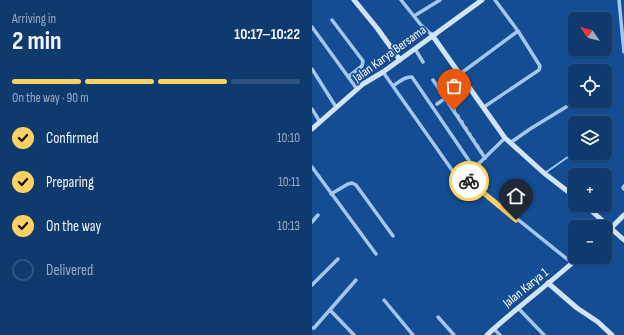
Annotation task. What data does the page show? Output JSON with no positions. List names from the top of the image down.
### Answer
{
  "streets": {
    "street": ["Jalan Karya Bersama", "Jalan Karya 1"]
  },
  "north": "top left",
  "page": {
    "heading": ["2 min", "Arriving in", "10:17–10:22"],
    "map_buttons": ["+", "−"],
    "bar": "On the way · 90 m",
    "list": [
      ["Confirmed", "10:10"],
      ["Preparing", "10:11"],
      ["On the way", "10:13"],
      "Delivered"
    ]
  }
}
